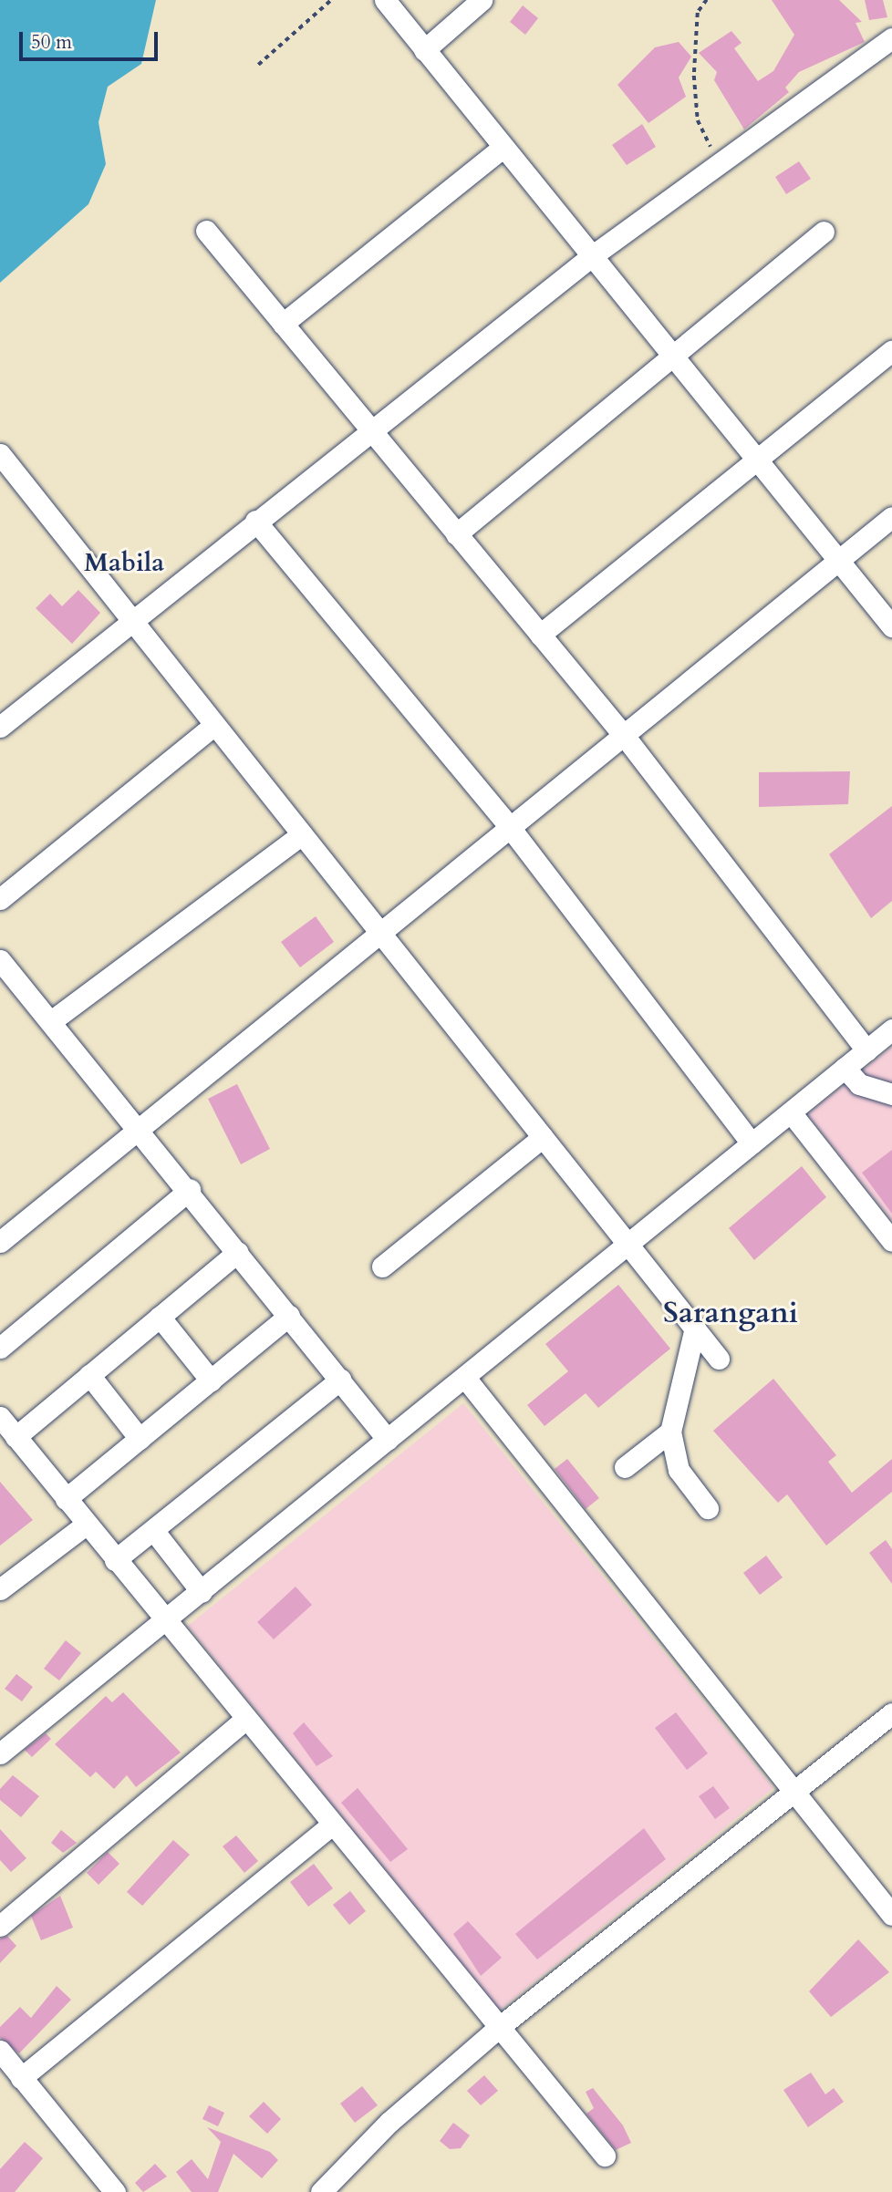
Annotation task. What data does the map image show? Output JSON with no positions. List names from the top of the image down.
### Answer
{
  "districts": ["Mabila", "Sarangani"],
  "scale_bar": "50 m"
}
